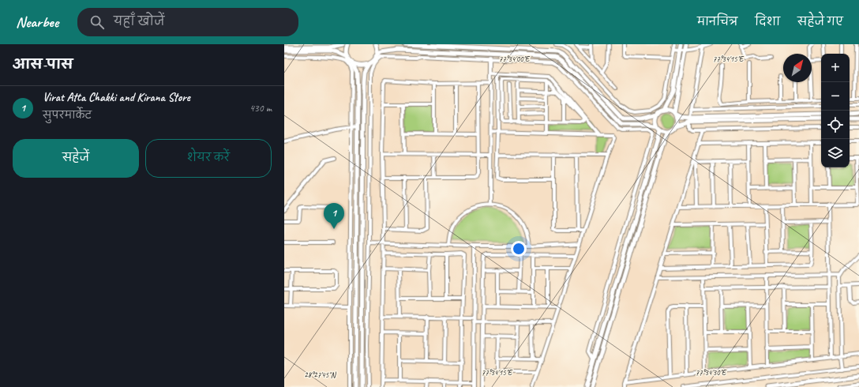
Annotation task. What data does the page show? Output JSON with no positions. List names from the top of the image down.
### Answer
{
  "north": "top right",
  "page": {
    "header": "Nearbee",
    "search": "यहाँ खोजें",
    "nav": ["मानचित्र", "दिशा", "सहेजे गए"],
    "heading": "आस-पास",
    "map_buttons": ["+", "−"],
    "list": [
      {
        "mark": "1",
        "name": "Virat Atta Chakki and Kirana Store",
        "note": "सुपरमार्केट",
        "value": "430 m"
      }
    ],
    "buttons": ["सहेजें", "शेयर करें"],
    "pins": "1"
  },
  "coordinates": [
    "77°34'00\"E",
    "77°34'15\"E",
    "77°34'30\"E",
    "28°27'45\"N"
  ]
}
